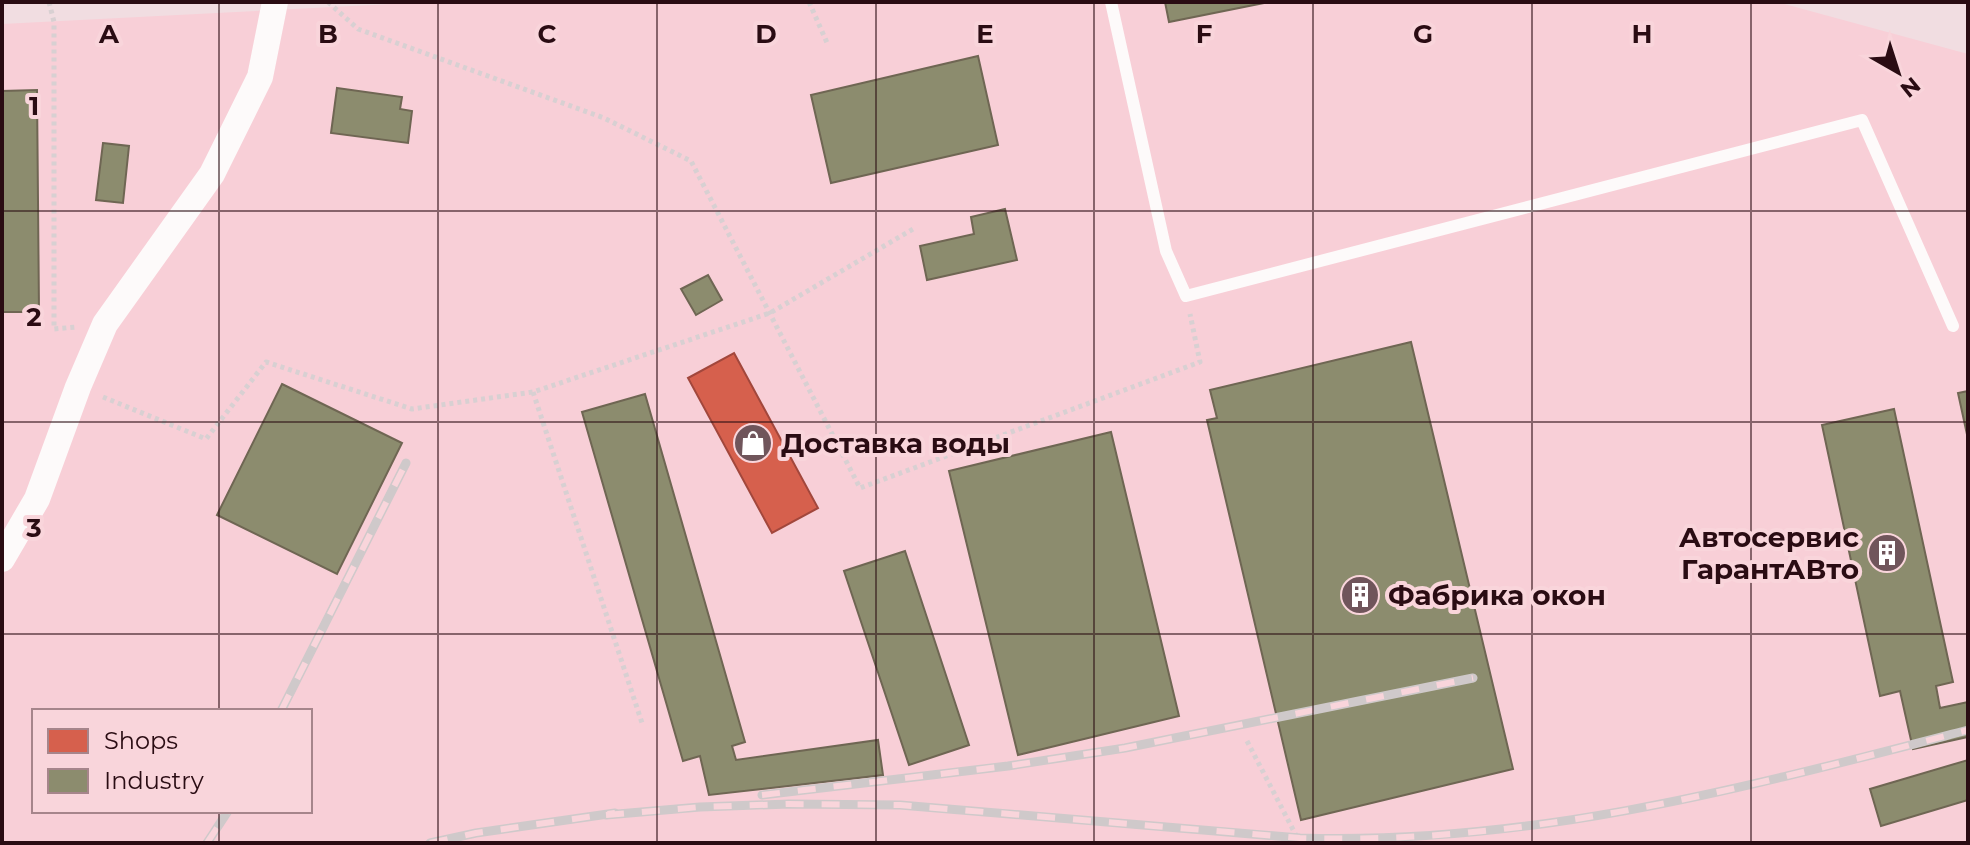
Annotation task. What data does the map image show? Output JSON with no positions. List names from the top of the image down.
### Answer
{
  "places": {
    "shop": ["Доставка воды"],
    "building": ["Автосервис ГарантАВто", "Фабрика окон"]
  },
  "legend": ["Shops", "Industry"],
  "north": "bottom right",
  "grid": {
    "columns": [
      "A",
      "B",
      "C",
      "D",
      "E",
      "F",
      "G",
      "H"
    ],
    "rows": ["1", "2", "3"]
  }
}
